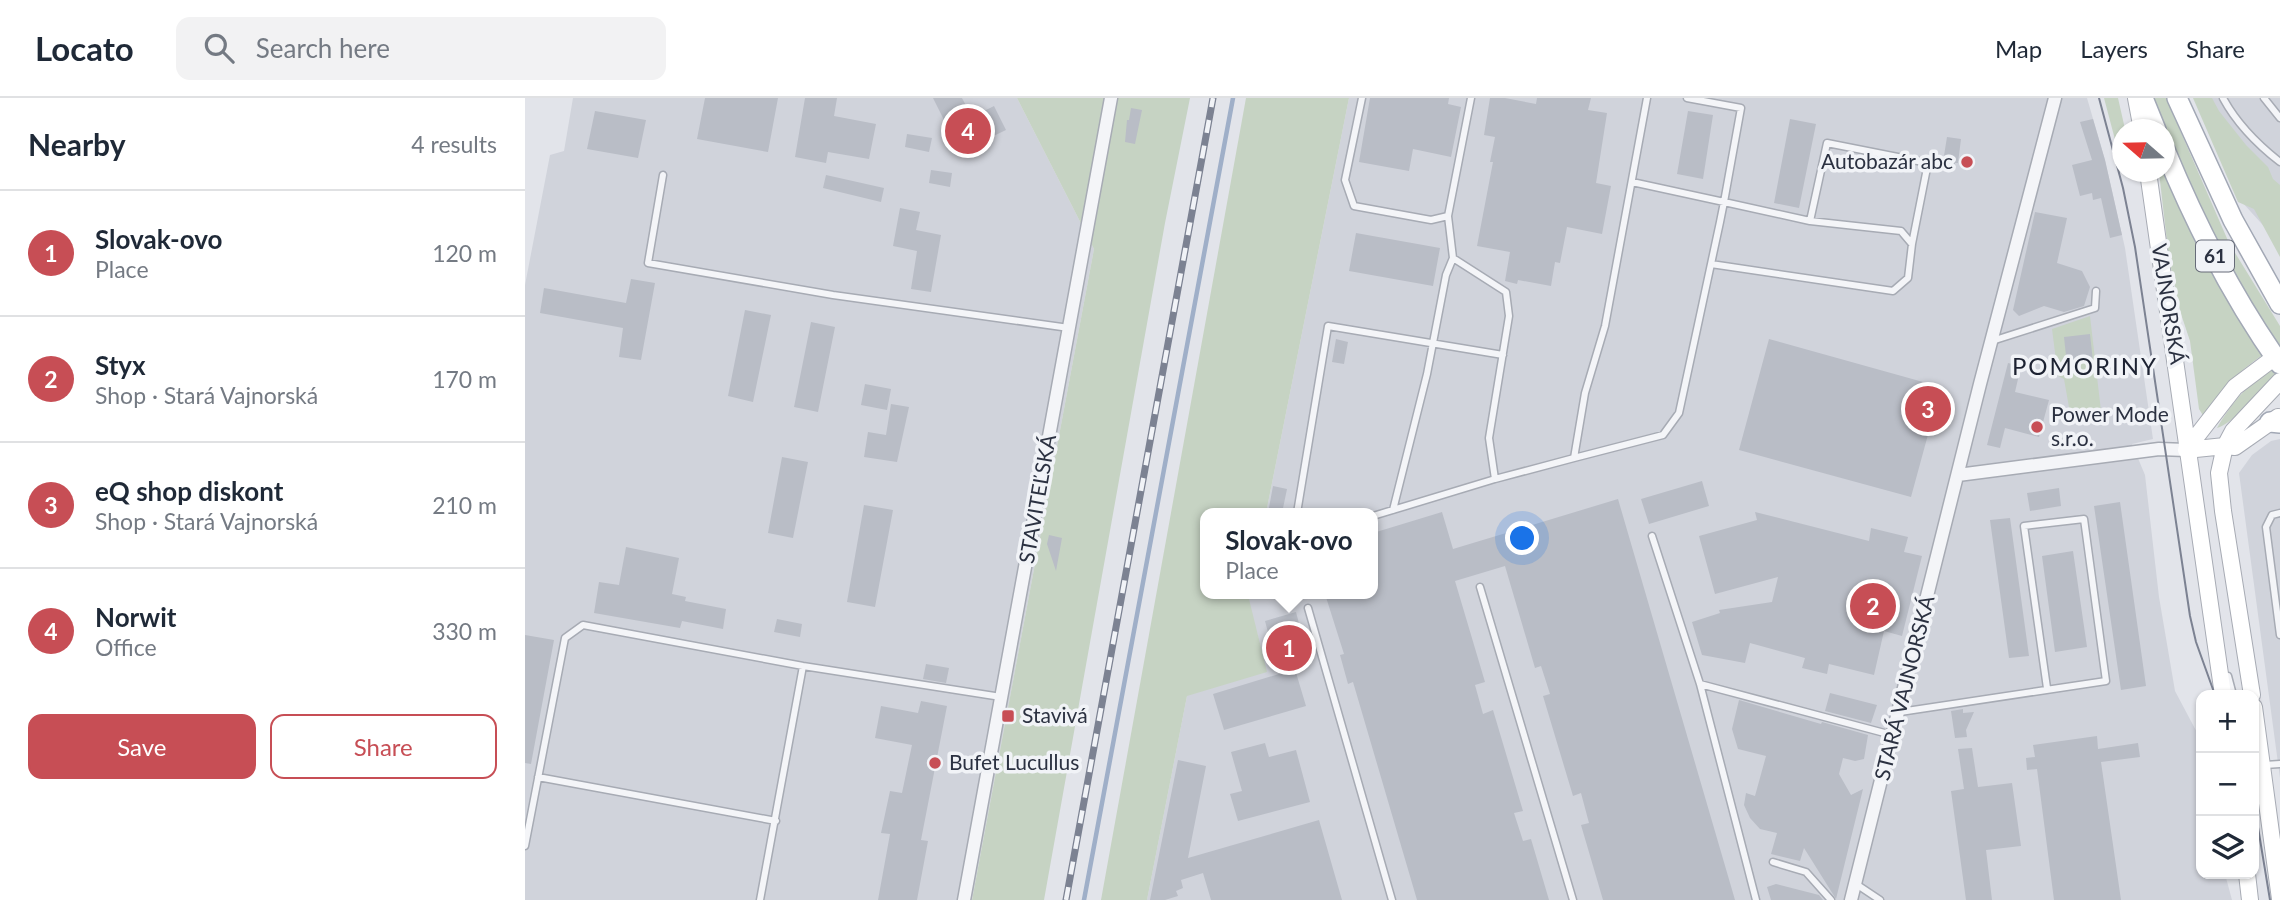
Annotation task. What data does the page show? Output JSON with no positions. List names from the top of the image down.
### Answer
{
  "streets": {
    "main road": ["61", "VAJNORSKÁ"],
    "street": ["STAVITEĽSKÁ", "STARÁ VAJNORSKÁ"]
  },
  "districts": ["POMORINY"],
  "places": {
    "other": ["Autobazár abc", "Power Mode s.r.o.", "Bufet Lucullus"],
    "transit": ["Stavivá"]
  },
  "north": "left",
  "page": {
    "header": "Locato",
    "search": "Search here",
    "nav": ["Map", "Layers", "Share"],
    "heading": ["Nearby", "4 results"],
    "pins": [
      "4",
      "3",
      "2",
      "1"
    ],
    "list": [
      {
        "mark": "1",
        "name": "Slovak-ovo",
        "note": "Place",
        "value": "120 m"
      },
      {
        "mark": "2",
        "name": "Styx",
        "note": "Shop · Stará Vajnorská",
        "value": "170 m"
      },
      {
        "mark": "3",
        "name": "eQ shop diskont",
        "note": "Shop · Stará Vajnorská",
        "value": "210 m"
      },
      {
        "mark": "4",
        "name": "Norwit",
        "note": "Office",
        "value": "330 m"
      }
    ],
    "popup": ["Slovak-ovo", "Place"],
    "map_buttons": ["+", "−"],
    "buttons": ["Save", "Share"]
  }
}
